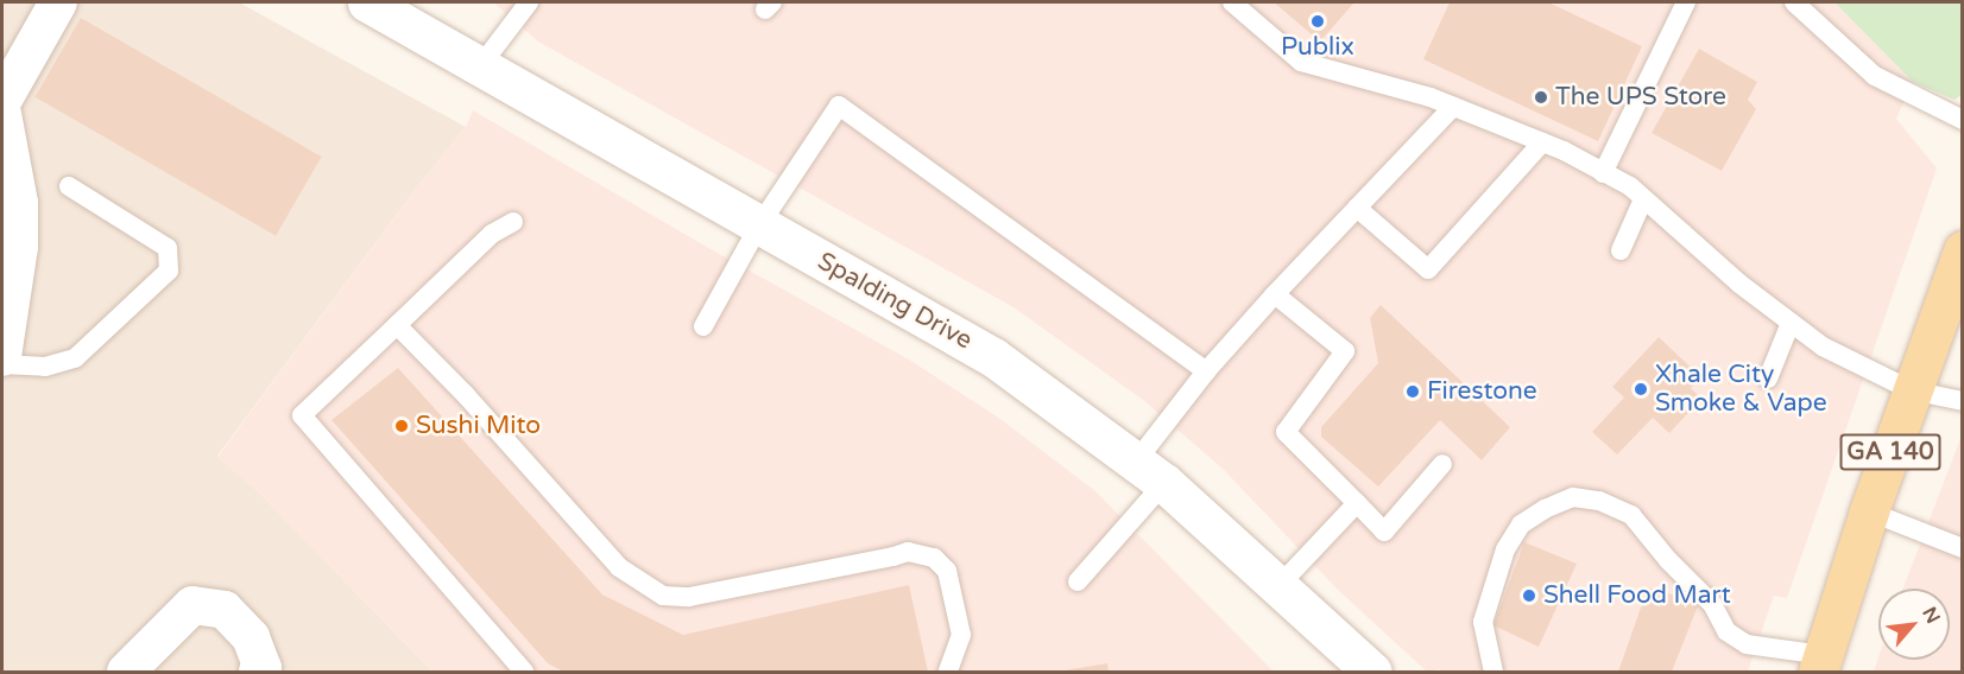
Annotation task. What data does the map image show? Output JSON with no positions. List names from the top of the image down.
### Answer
{
  "streets": {
    "main road": ["Spalding Drive", "GA 140"]
  },
  "places": [
    "Publix",
    "The UPS Store",
    "Xhale City Smoke & Vape",
    "Firestone",
    "Sushi Mito",
    "Shell Food Mart"
  ],
  "north": "top right"
}
